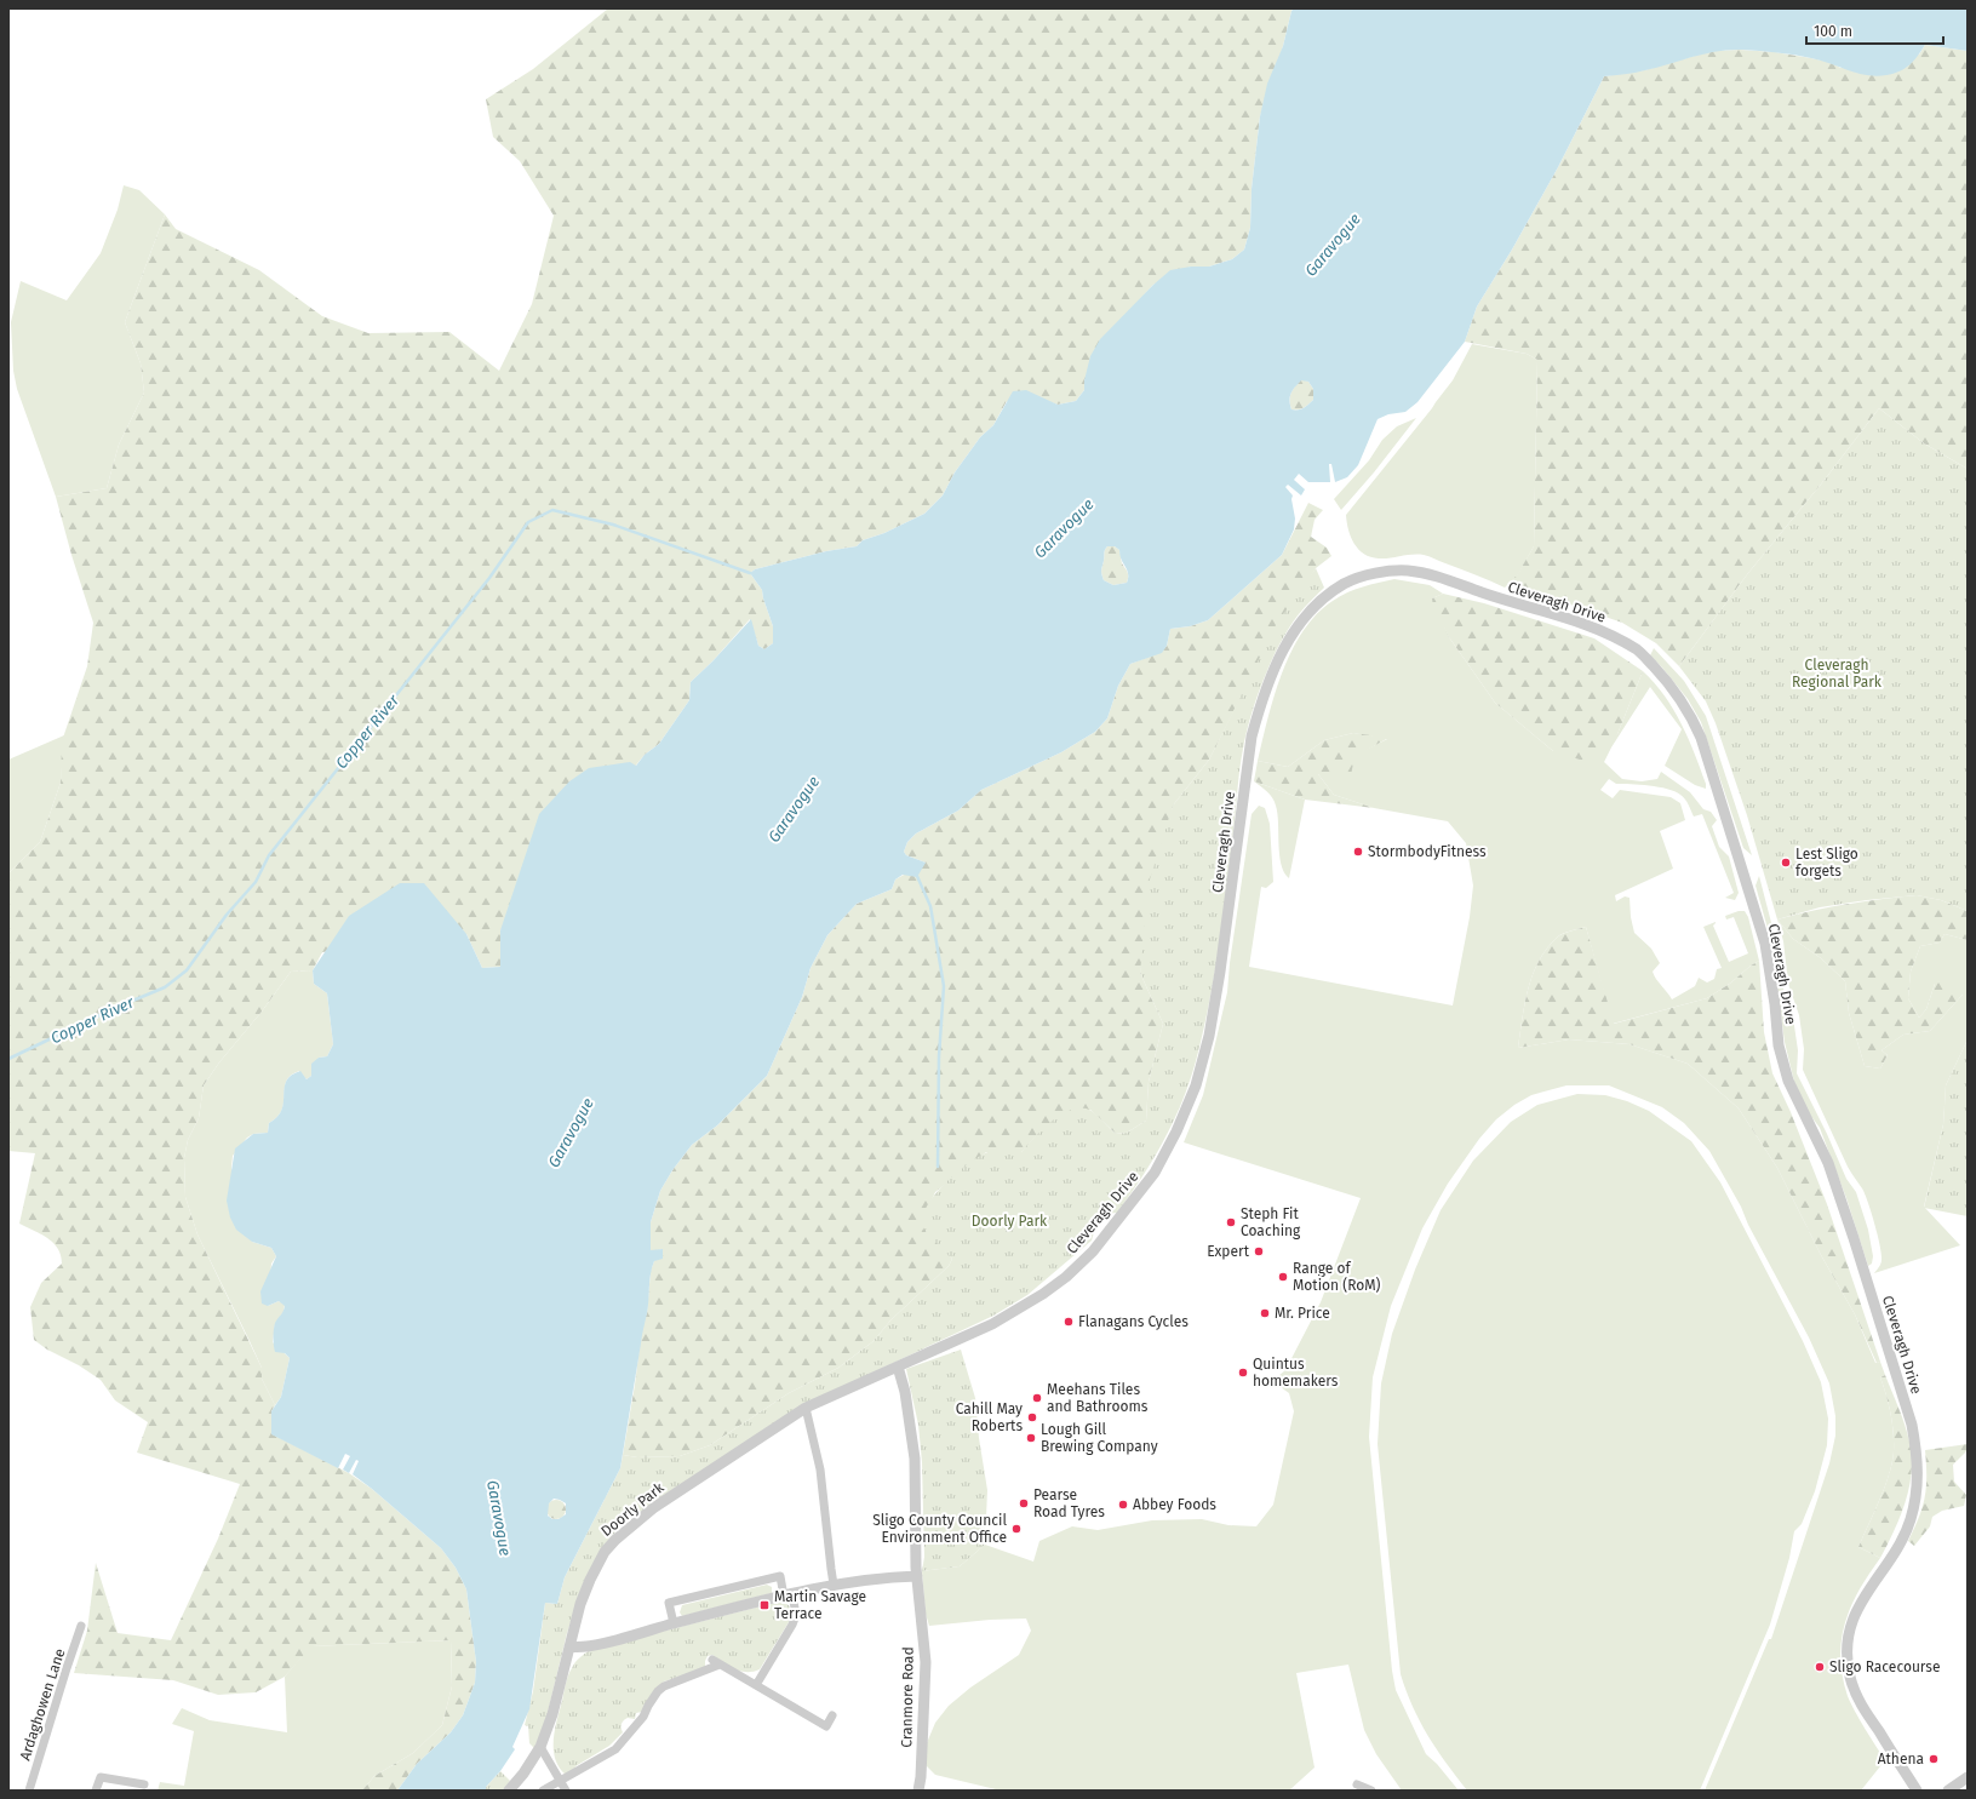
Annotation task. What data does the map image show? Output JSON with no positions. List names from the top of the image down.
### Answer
{
  "streets": {
    "street": [
      "Cleveragh Drive",
      "Doorly Park",
      "Cranmore Road",
      "Ardaghowen Lane"
    ]
  },
  "crossings": [
    ["Cleveragh Drive", "Doorly Park"]
  ],
  "water": ["Garavogue", "Copper River"],
  "parks": ["Cleveragh Regional Park", "Doorly Park"],
  "places": {
    "other": [
      "StormbodyFitness",
      "Lest Sligo forgets",
      "Steph Fit Coaching",
      "Expert",
      "Range of Motion (RoM)",
      "Mr. Price",
      "Flanagans Cycles",
      "Quintus homemakers",
      "Meehans Tiles and Bathrooms",
      "Cahill May Roberts",
      "Lough Gill Brewing Company",
      "Pearse Road Tyres",
      "Abbey Foods",
      "Sligo County Council Environment Office",
      "Sligo Racecourse",
      "Athena"
    ],
    "transit": ["Martin Savage Terrace"]
  },
  "scale_bar": "100 m"
}
